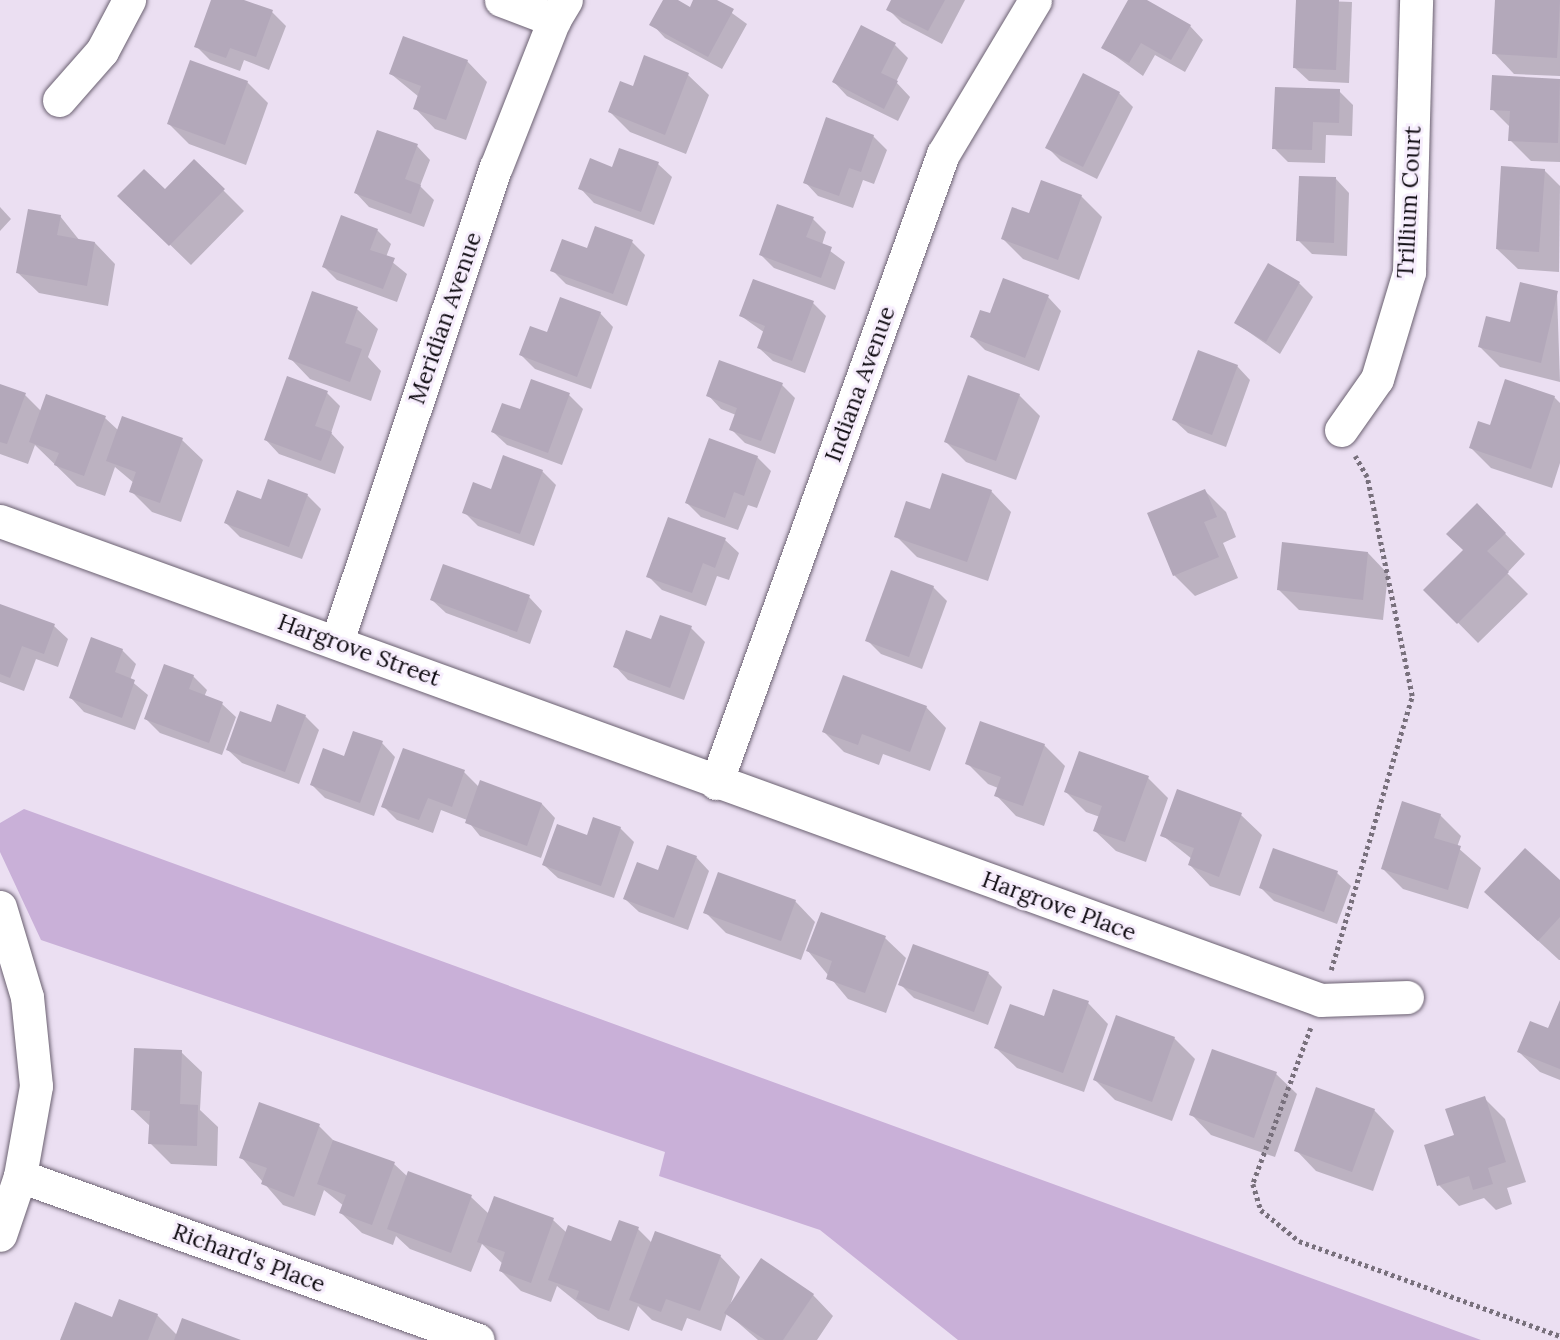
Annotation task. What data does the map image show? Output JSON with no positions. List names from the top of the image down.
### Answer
{
  "streets": {
    "street": [
      "Trillium Court",
      "Meridian Avenue",
      "Indiana Avenue",
      "Hargrove Street",
      "Hargrove Place",
      "Richard's Place"
    ]
  },
  "crossings": [
    ["Meridian Avenue", "Hargrove Street"],
    ["Indiana Avenue", "Hargrove Street"],
    ["Indiana Avenue", "Hargrove Place"],
    ["Hargrove Street", "Hargrove Place"]
  ]
}
